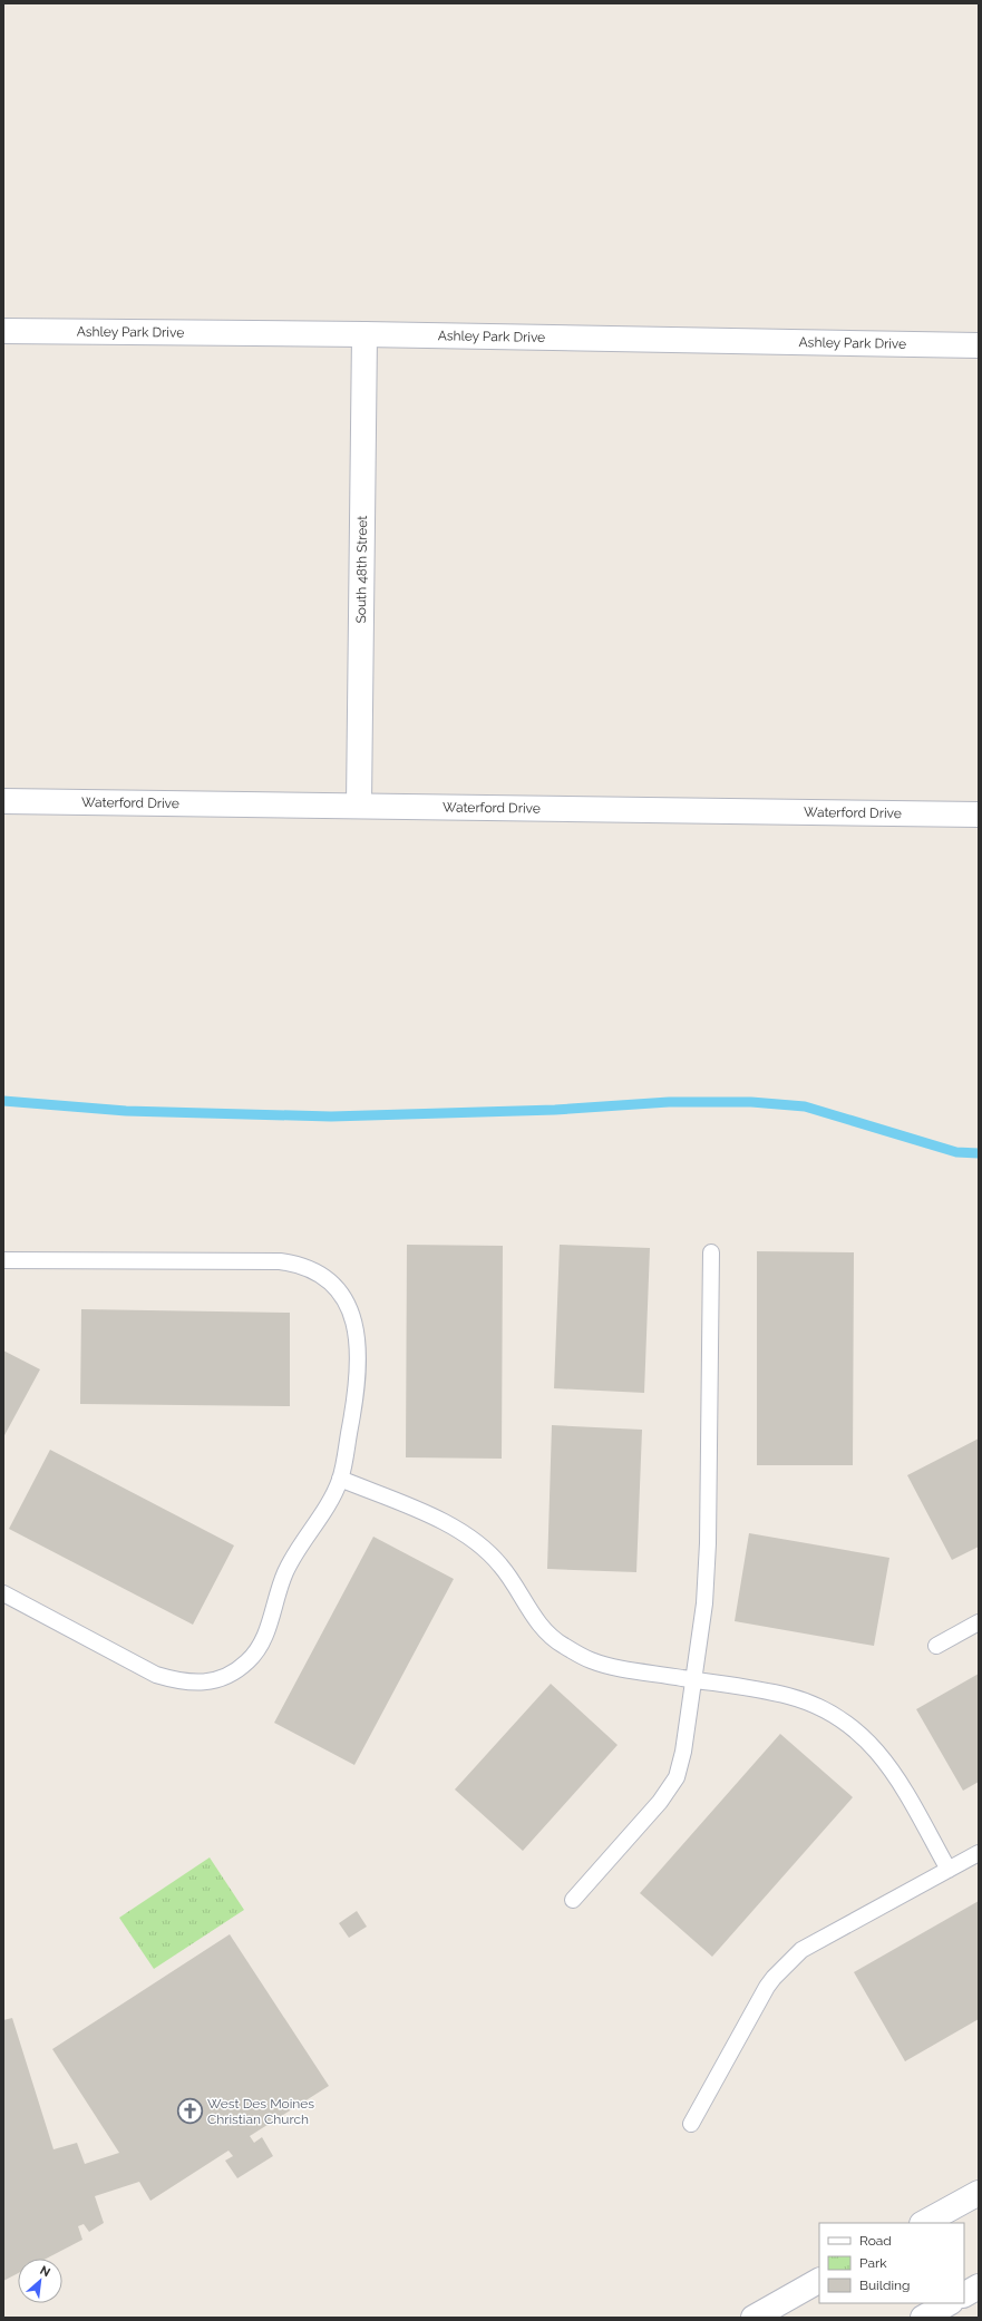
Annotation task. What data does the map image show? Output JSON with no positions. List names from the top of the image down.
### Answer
{
  "streets": {
    "street": ["Ashley Park Drive", "South 48th Street", "Waterford Drive"]
  },
  "crossings": [
    ["Ashley Park Drive", "South 48th Street"],
    ["South 48th Street", "Waterford Drive"]
  ],
  "places": {
    "church": ["West Des Moines Christian Church"]
  },
  "legend": ["Road", "Park", "Building"],
  "north": "top right"
}
